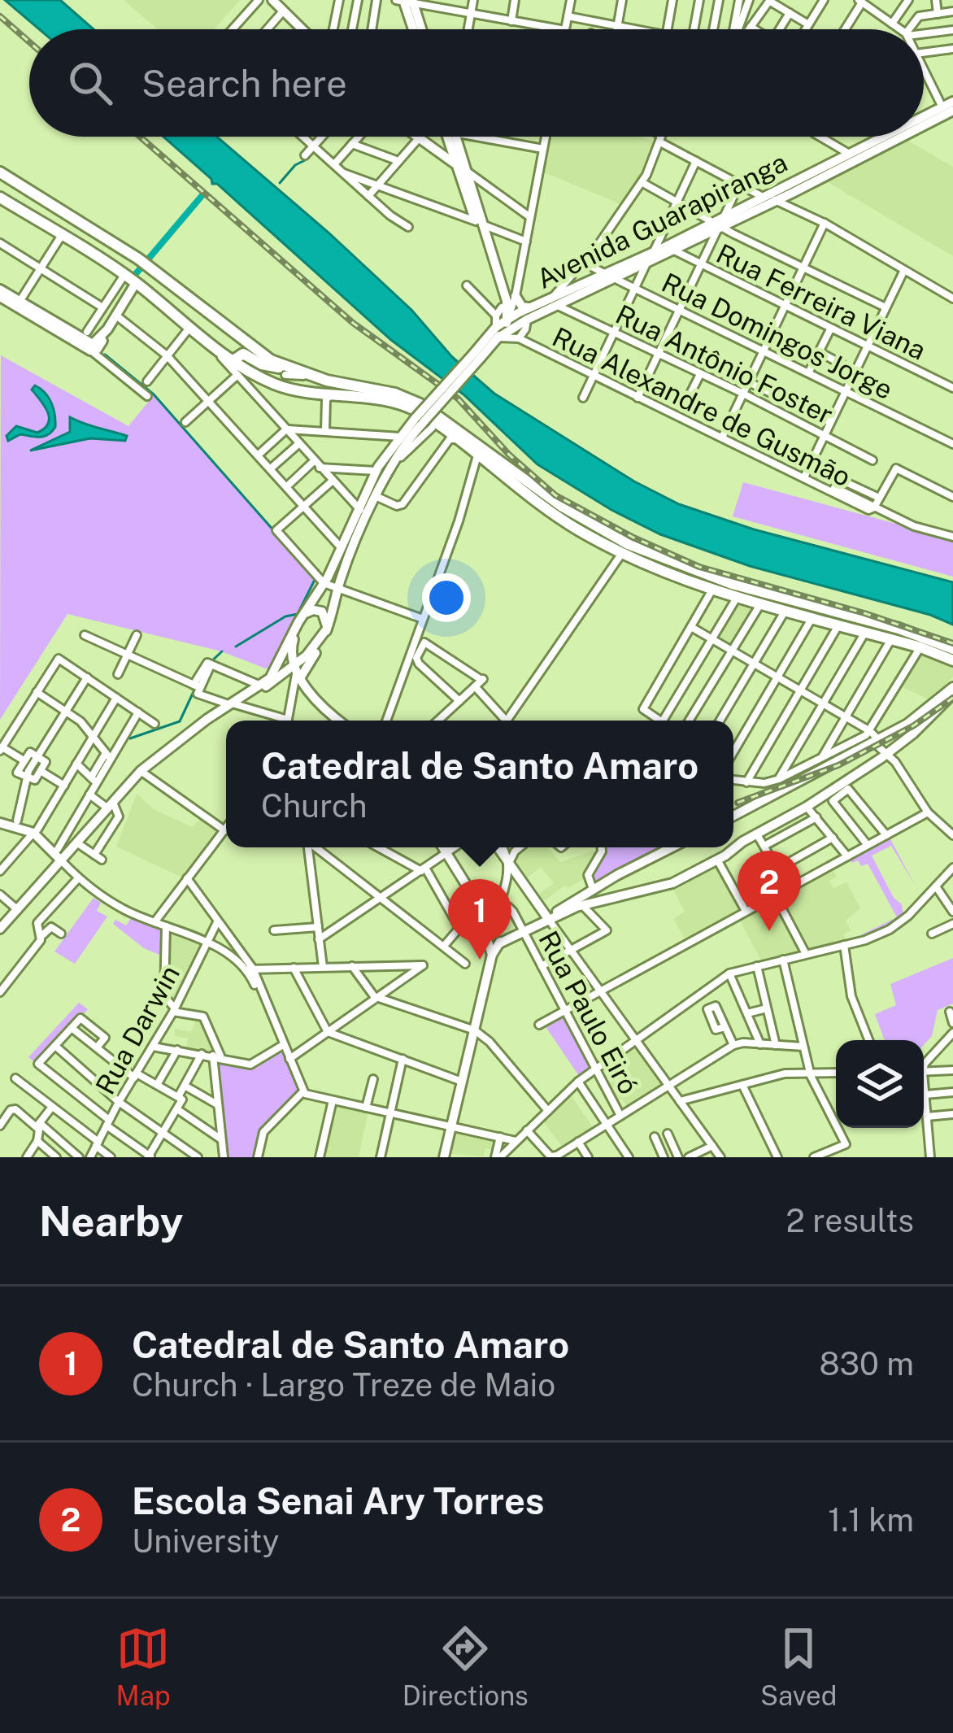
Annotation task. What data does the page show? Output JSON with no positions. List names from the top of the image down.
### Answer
{
  "streets": {
    "main road": ["Avenida Guarapiranga"],
    "street": [
      "Rua Ferreira Viana",
      "Rua Domingos Jorge",
      "Rua Antônio Foster",
      "Rua Alexandre de Gusmão",
      "Rua Paulo Eiró",
      "Rua Darwin"
    ]
  },
  "crossings": [
    ["Avenida Guarapiranga", "Rua Ferreira Viana"],
    ["Avenida Guarapiranga", "Rua Domingos Jorge"],
    ["Avenida Guarapiranga", "Rua Antônio Foster"]
  ],
  "page": {
    "search": "Search here",
    "popup": ["Catedral de Santo Amaro", "Church"],
    "pins": ["2", "1"],
    "heading": ["Nearby", "2 results"],
    "list": [
      {
        "mark": "1",
        "name": "Catedral de Santo Amaro",
        "note": "Church · Largo Treze de Maio",
        "value": "830 m"
      },
      {
        "mark": "2",
        "name": "Escola Senai Ary Torres",
        "note": "University",
        "value": "1.1 km"
      }
    ],
    "nav": ["Map", "Directions", "Saved"]
  }
}
